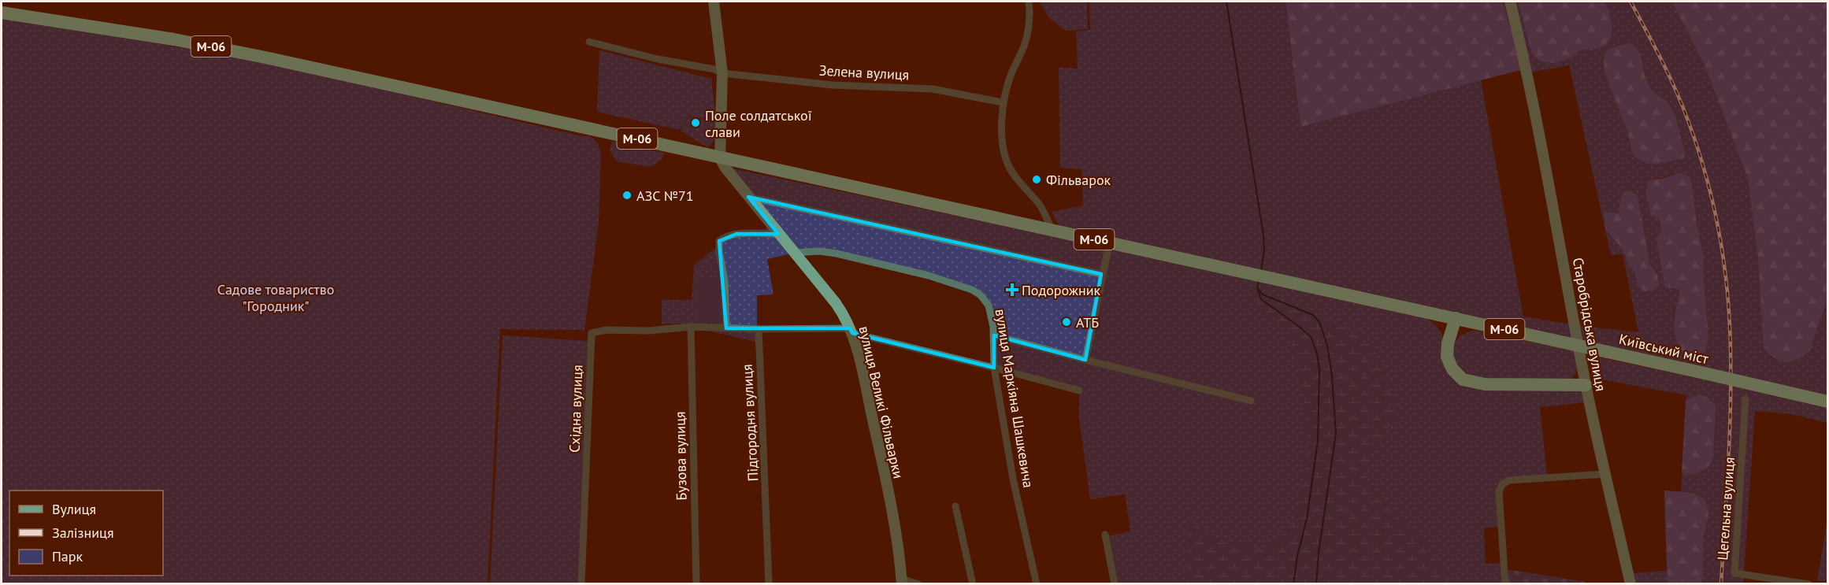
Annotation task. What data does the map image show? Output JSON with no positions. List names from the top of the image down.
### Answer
{
  "streets": {
    "highway": ["М-06", "Київський міст"],
    "street": [
      "Зелена вулиця",
      "Старобрідська вулиця",
      "вулиця Маркіяна Шашкевича",
      "вулиця Великі Фільварки",
      "Східна вулиця",
      "Підгородня вулиця",
      "Бузова вулиця",
      "Цегельна вулиця"
    ]
  },
  "crossings": [
    ["М-06", "Київський міст"],
    ["М-06", "вулиця Великі Фільварки"],
    ["вулиця Маркіяна Шашкевича", "вулиця Великі Фільварки"],
    ["Східна вулиця", "Бузова вулиця"]
  ],
  "parks": ["Садове товариство \"Городник\""],
  "places": {
    "other": [
      "Поле солдатської слави",
      "Фільварок",
      "АЗС №71",
      "АТБ"
    ],
    "health": ["Подорожник"]
  },
  "legend": ["Вулиця", "Залізниця", "Парк"]
}
